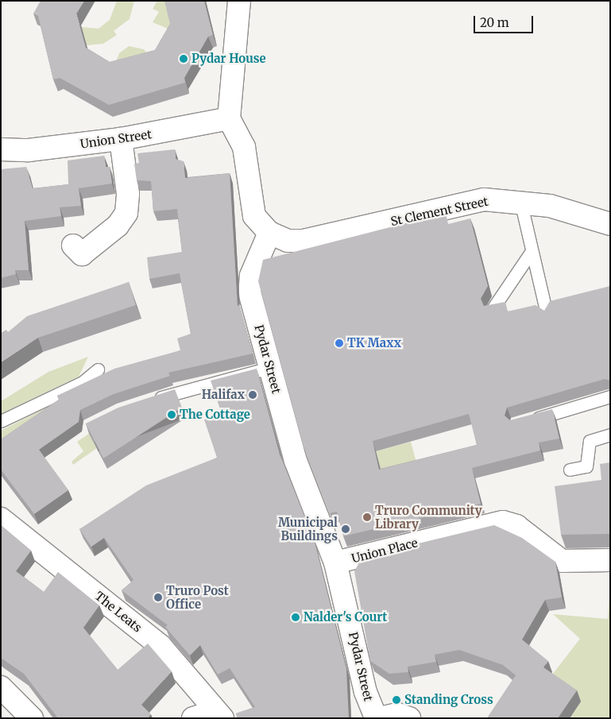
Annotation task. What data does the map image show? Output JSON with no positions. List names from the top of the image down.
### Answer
{
  "streets": {
    "street": [
      "Union Street",
      "St Clement Street",
      "Pydar Street",
      "Union Place",
      "The Leats"
    ]
  },
  "crossings": [
    ["St Clement Street", "Pydar Street"],
    ["Pydar Street", "Union Place"]
  ],
  "places": [
    "Pydar House",
    "TK Maxx",
    "Halifax",
    "The Cottage",
    "Truro Community Library",
    "Municipal Buildings",
    "Truro Post Office",
    "Nalder's Court",
    "Standing Cross"
  ],
  "scale_bar": "20 m"
}
